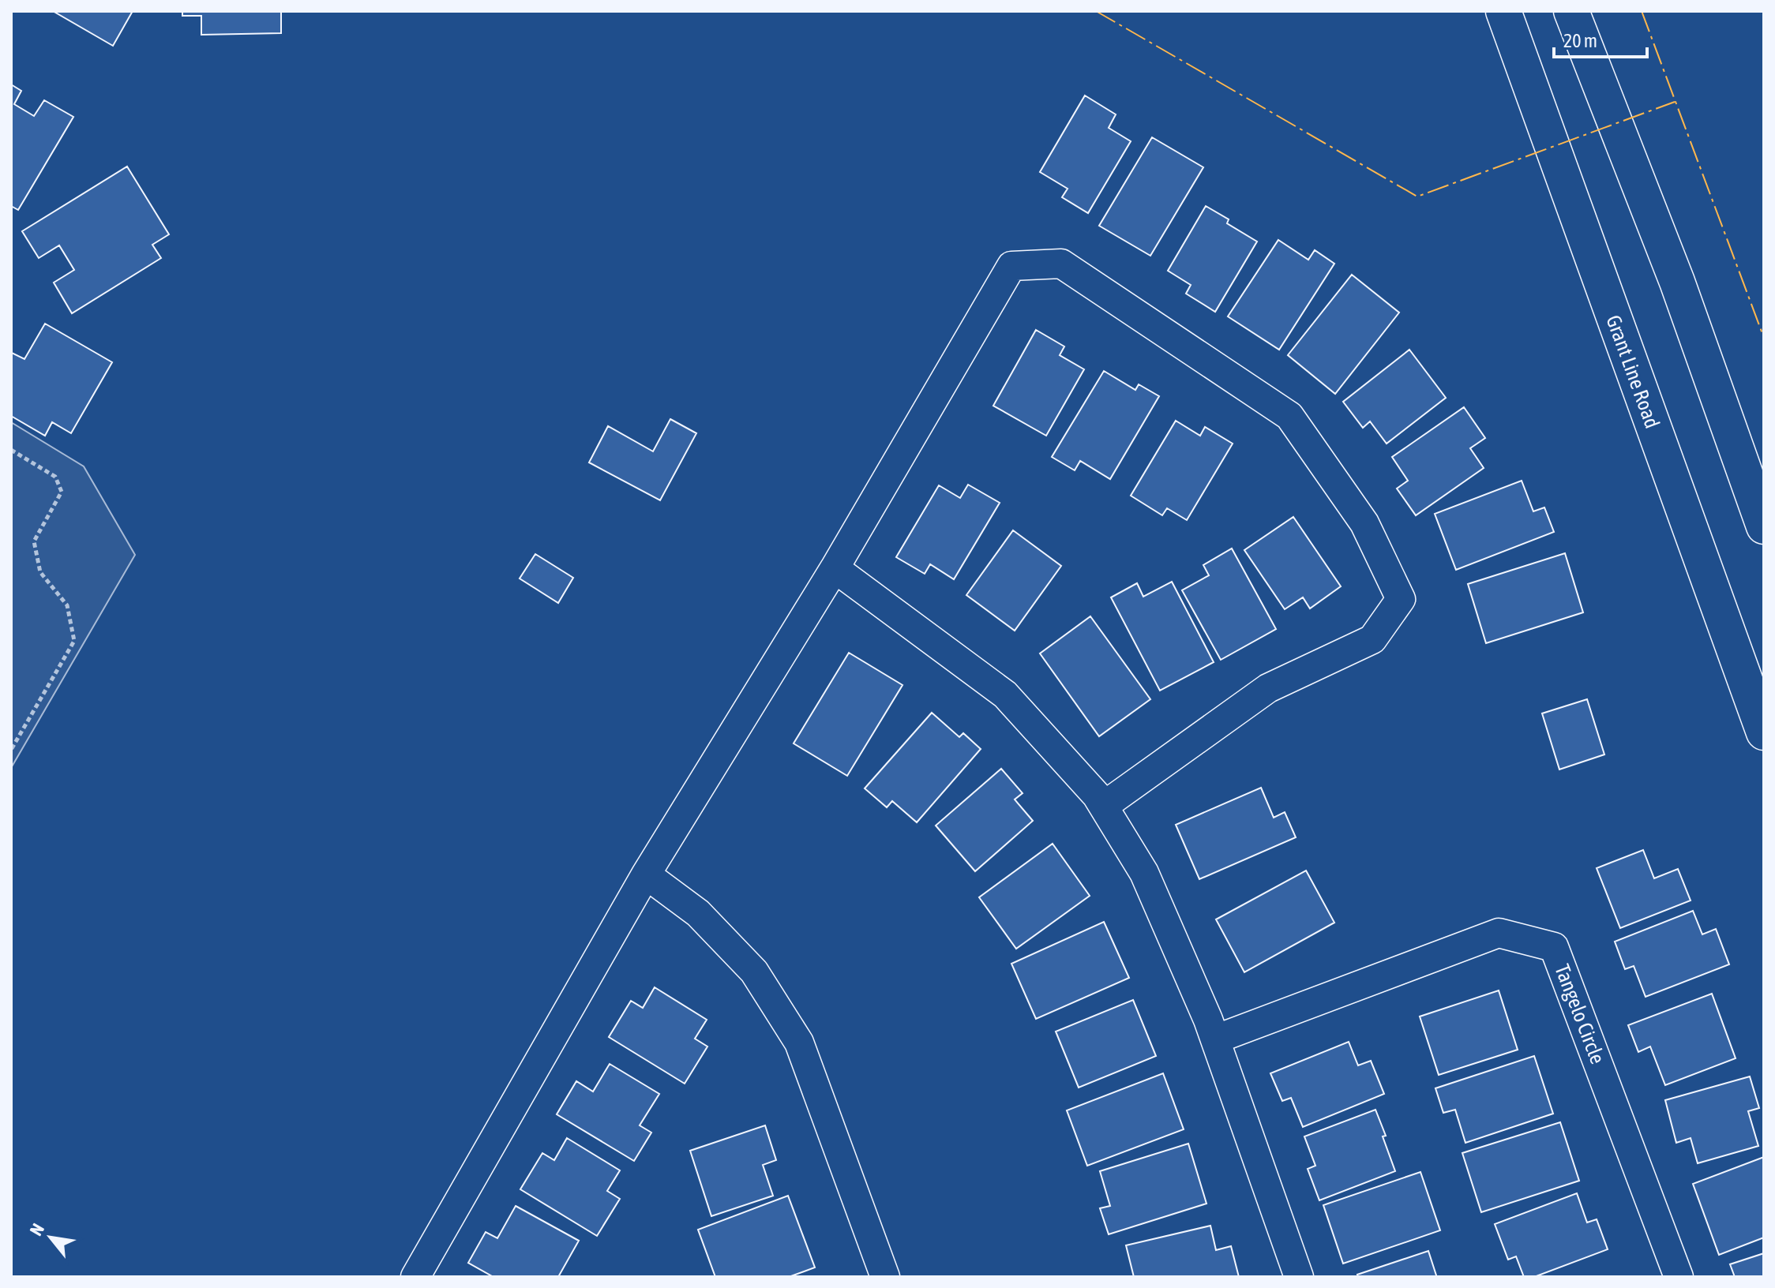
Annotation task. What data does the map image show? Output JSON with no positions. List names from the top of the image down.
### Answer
{
  "streets": {
    "main road": ["Grant Line Road"],
    "street": ["Tangelo Circle"]
  },
  "scale_bar": "20 m",
  "north": "top left"
}
